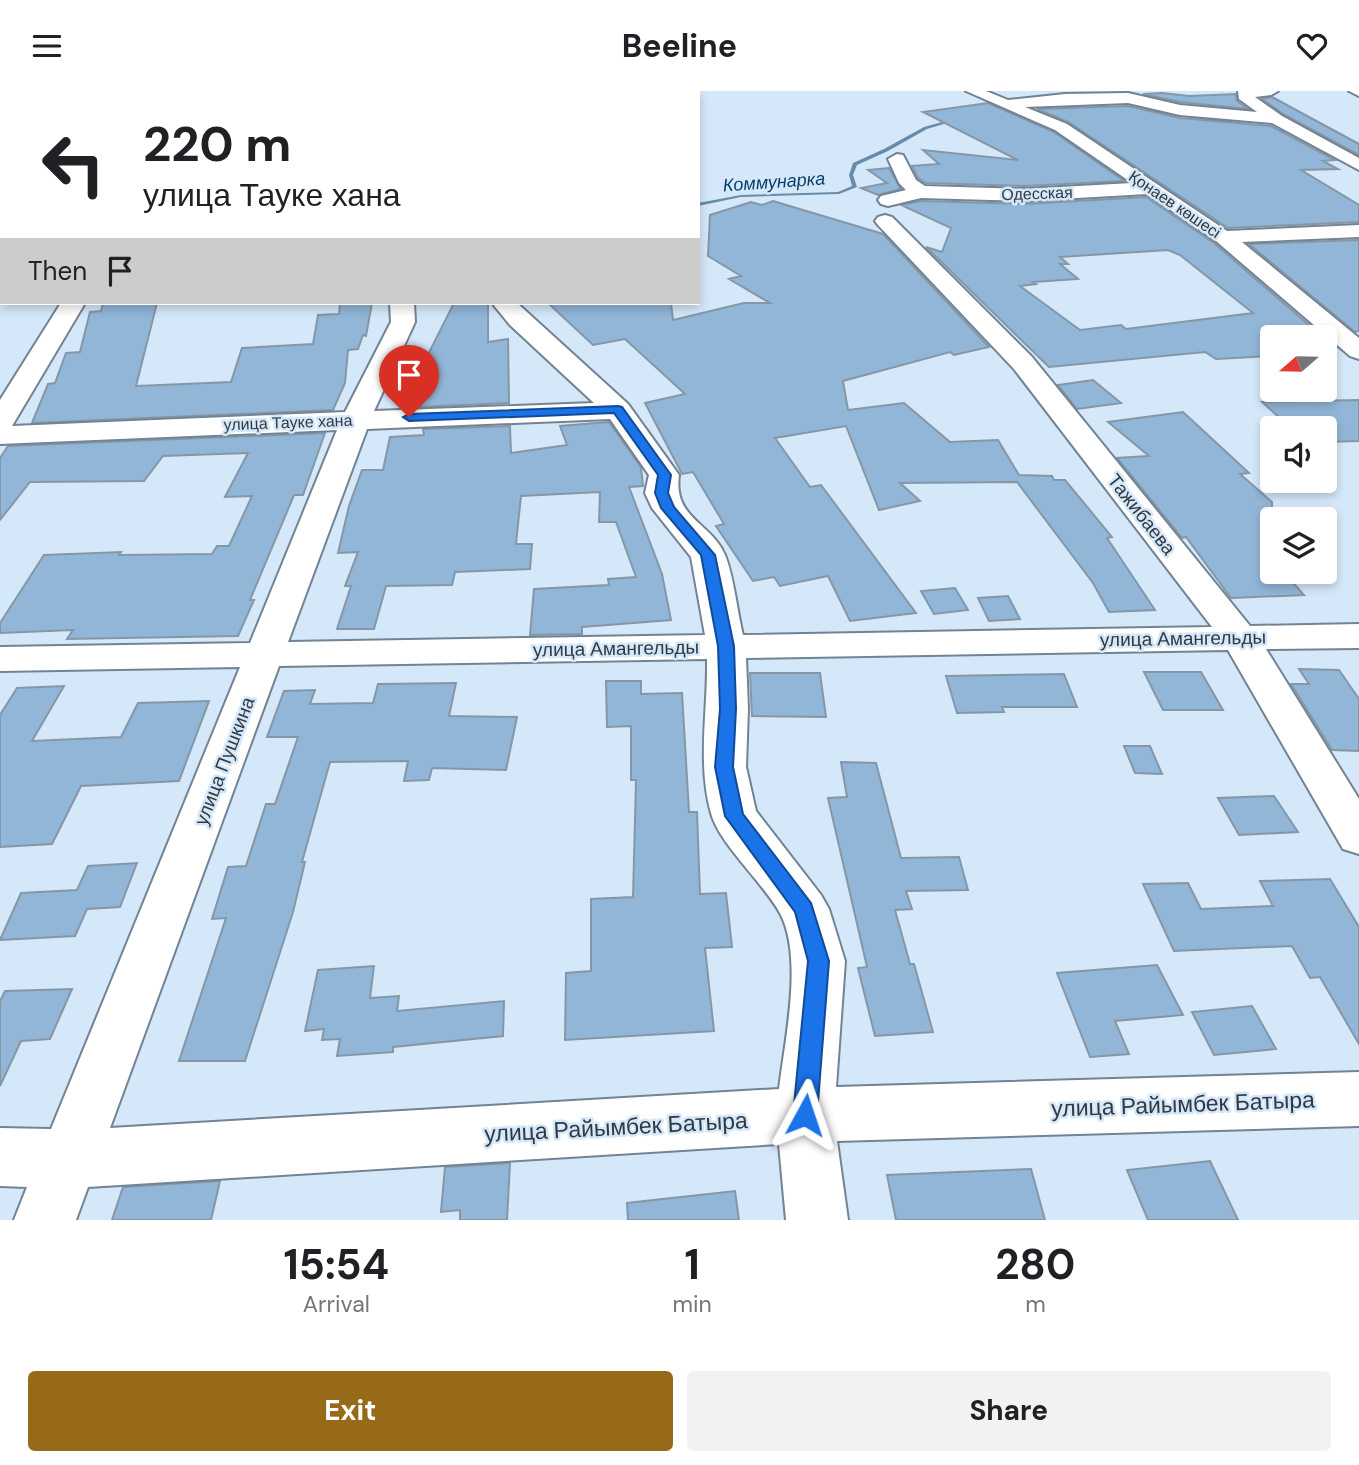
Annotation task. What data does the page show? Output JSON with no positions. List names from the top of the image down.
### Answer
{
  "streets": {
    "street": [
      "Одесская",
      "Қонаев көшесі",
      "улица Тауке хана",
      "Тажибаева",
      "улица Амангельды",
      "улица Пушкина",
      "улица Райымбек Батыра"
    ]
  },
  "crossings": [
    ["Одесская", "Қонаев көшесі"],
    ["Одесская", "Тажибаева"],
    ["улица Тауке хана", "улица Пушкина"],
    ["Тажибаева", "улица Амангельды"],
    ["улица Амангельды", "улица Пушкина"],
    ["улица Пушкина", "улица Райымбек Батыра"]
  ],
  "water": ["Коммунарка"],
  "north": "left",
  "page": {
    "header": "Beeline",
    "turn": ["220 m", "улица Тауке хана"],
    "then": "Then",
    "eta": [
      "15:54",
      "Arrival",
      "1",
      "min",
      "280",
      "m"
    ],
    "buttons": ["Exit", "Share"]
  }
}
